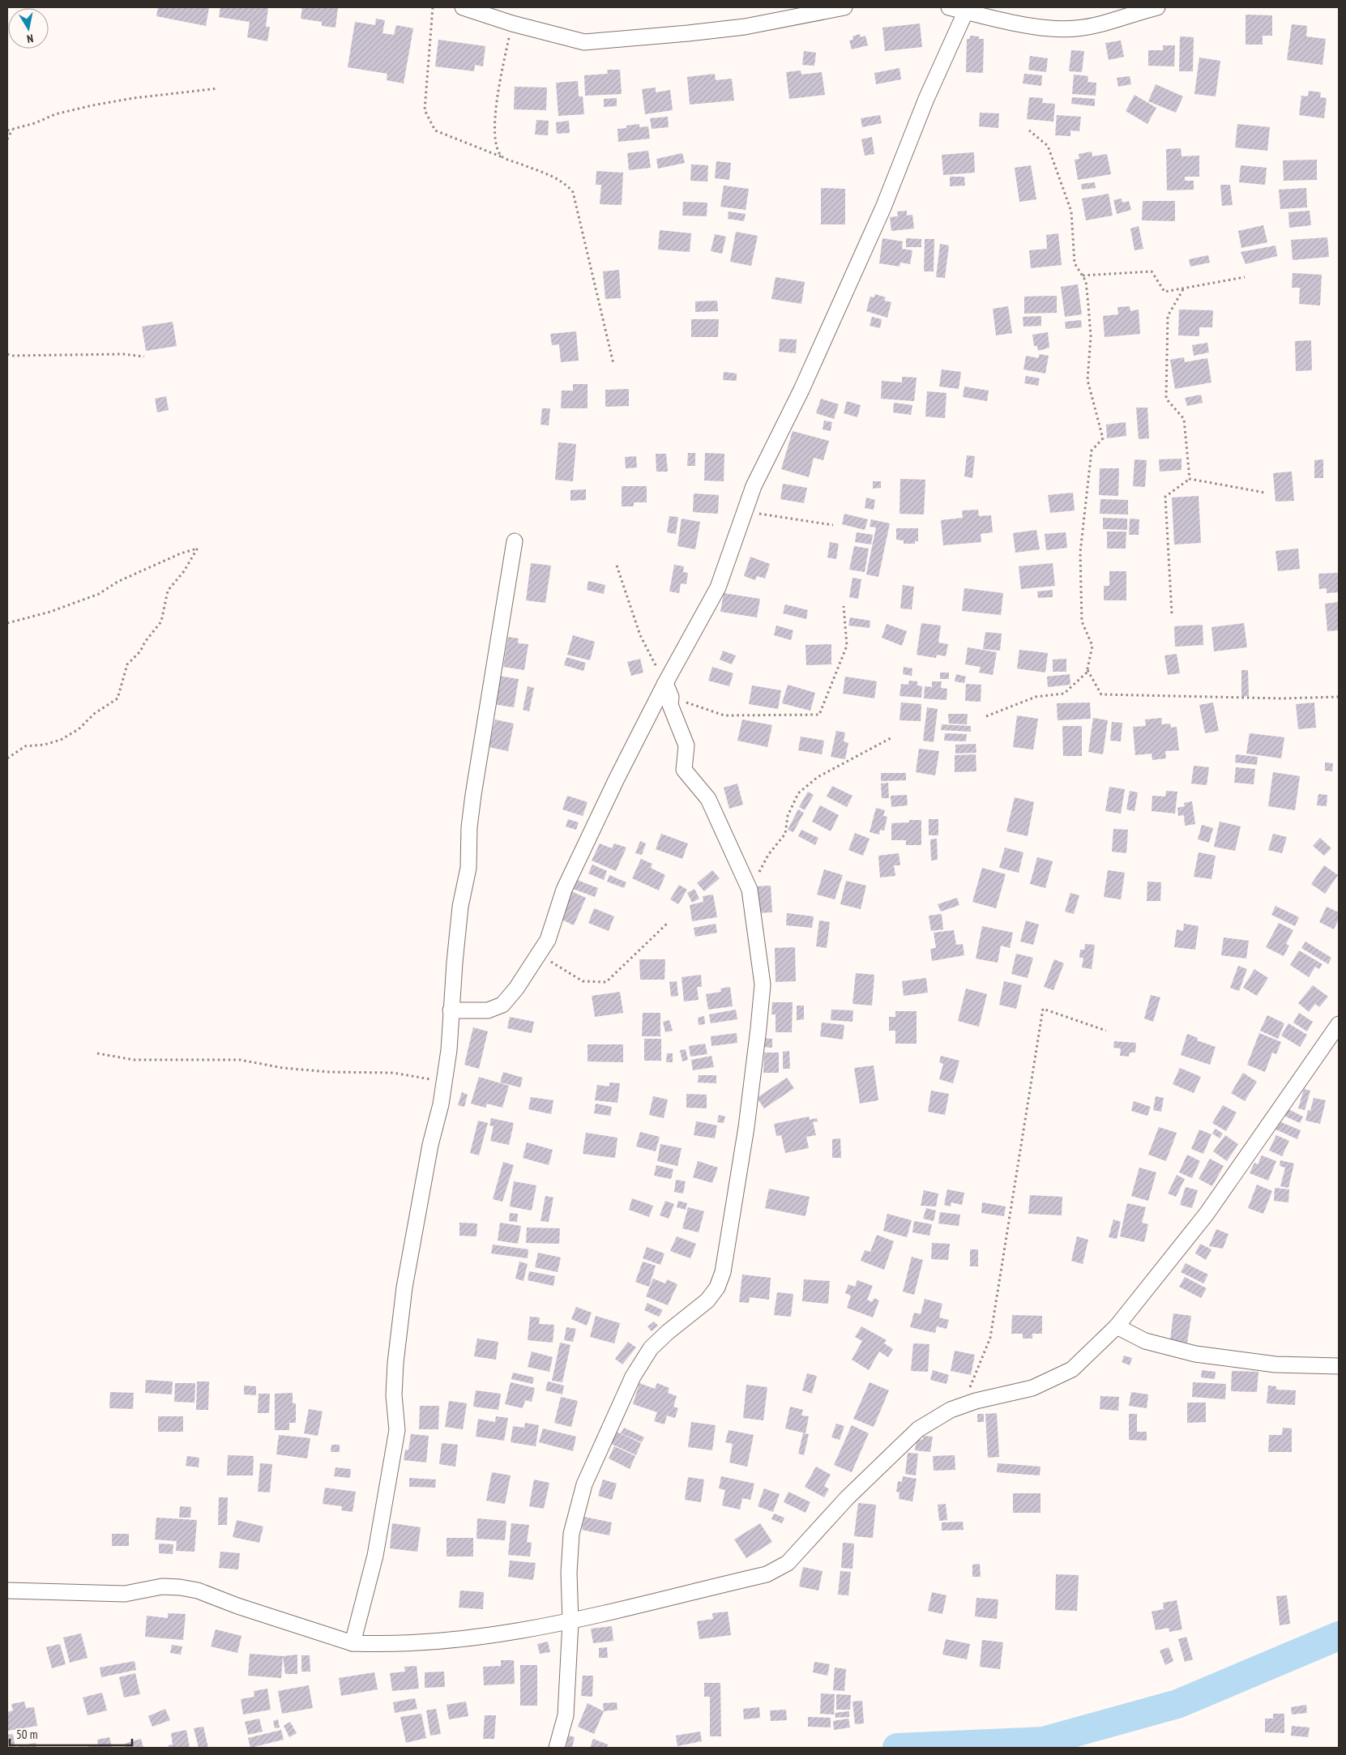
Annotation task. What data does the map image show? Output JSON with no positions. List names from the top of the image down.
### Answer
{
  "scale_bar": "50 m",
  "north": "bottom"
}
